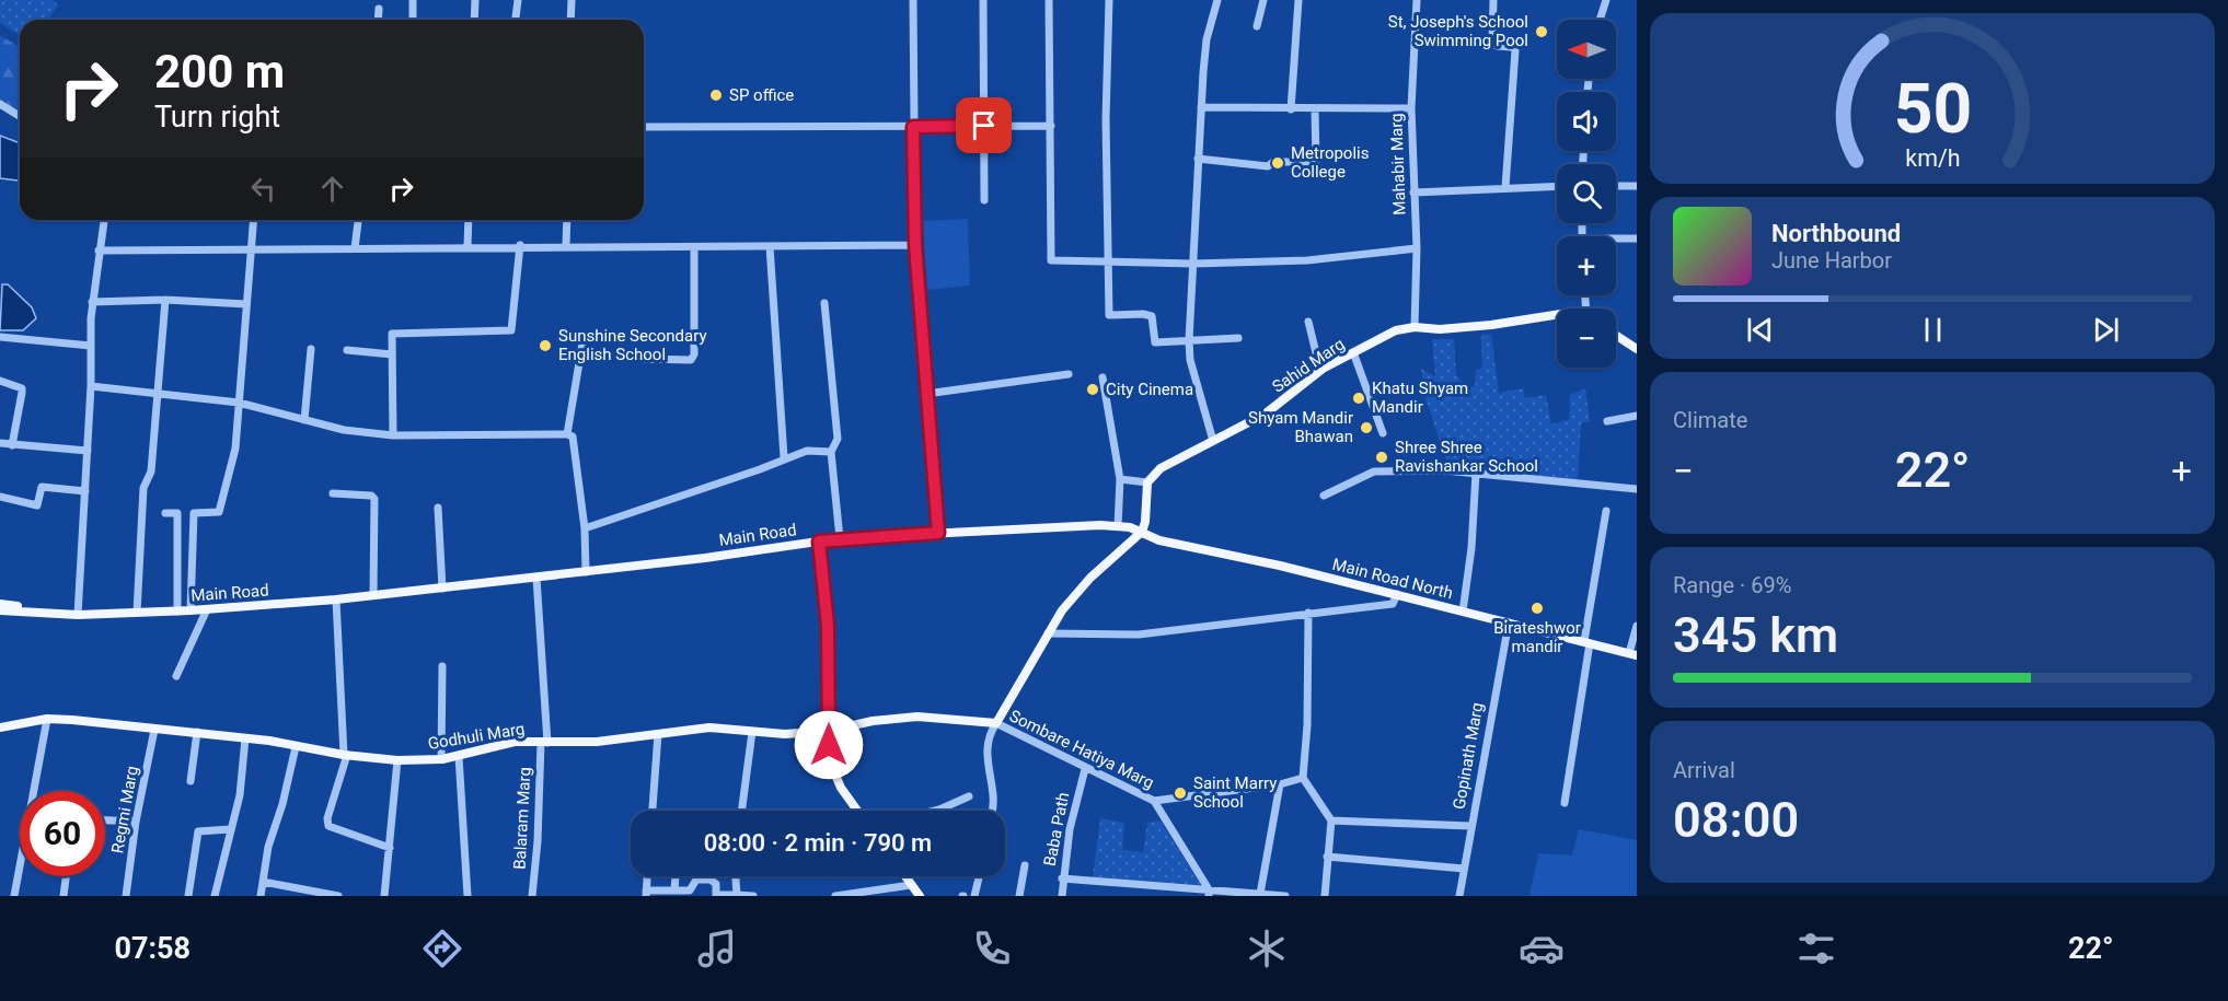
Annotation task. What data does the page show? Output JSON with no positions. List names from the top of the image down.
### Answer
{
  "streets": {
    "main road": [
      "Sahid Marg",
      "Main Road",
      "Main Road North",
      "Godhuli Marg"
    ],
    "street": [
      "Mahabir Marg",
      "Sombare Hatiya Marg",
      "Gopinath Marg",
      "Regmi Marg",
      "Balaram Marg",
      "Baba Path"
    ]
  },
  "crossings": [
    ["Mahabir Marg", "Sahid Marg"],
    ["Main Road", "Main Road North"],
    ["Main Road", "Balaram Marg"],
    ["Main Road North", "Gopinath Marg"],
    ["Godhuli Marg", "Sombare Hatiya Marg"],
    ["Godhuli Marg", "Regmi Marg"],
    ["Godhuli Marg", "Balaram Marg"],
    ["Sombare Hatiya Marg", "Baba Path"]
  ],
  "places": [
    "St, Joseph's School Swimming Pool",
    "SP office",
    "Metropolis College",
    "Sunshine Secondary English School",
    "City Cinema",
    "Khatu Shyam Mandir",
    "Shyam Mandir Bhawan",
    "Shree Shree Ravishankar School",
    "Birateshwor mandir",
    "Saint Marry School"
  ],
  "north": "left",
  "page": {
    "map_buttons": ["+", "−"],
    "turn": ["200 m", "Turn right"],
    "song": ["Northbound", "June Harbor"],
    "tile": [
      "Climate",
      ["Range · 69%", "345 km"],
      ["Arrival", "08:00"]
    ],
    "heat": ["−", "22°", "+"],
    "limit": "60",
    "trip": "08:00 · 2 min · 790 m",
    "tabs": ["07:58", "22°"],
    "gauge": ["50", "km/h"]
  }
}
